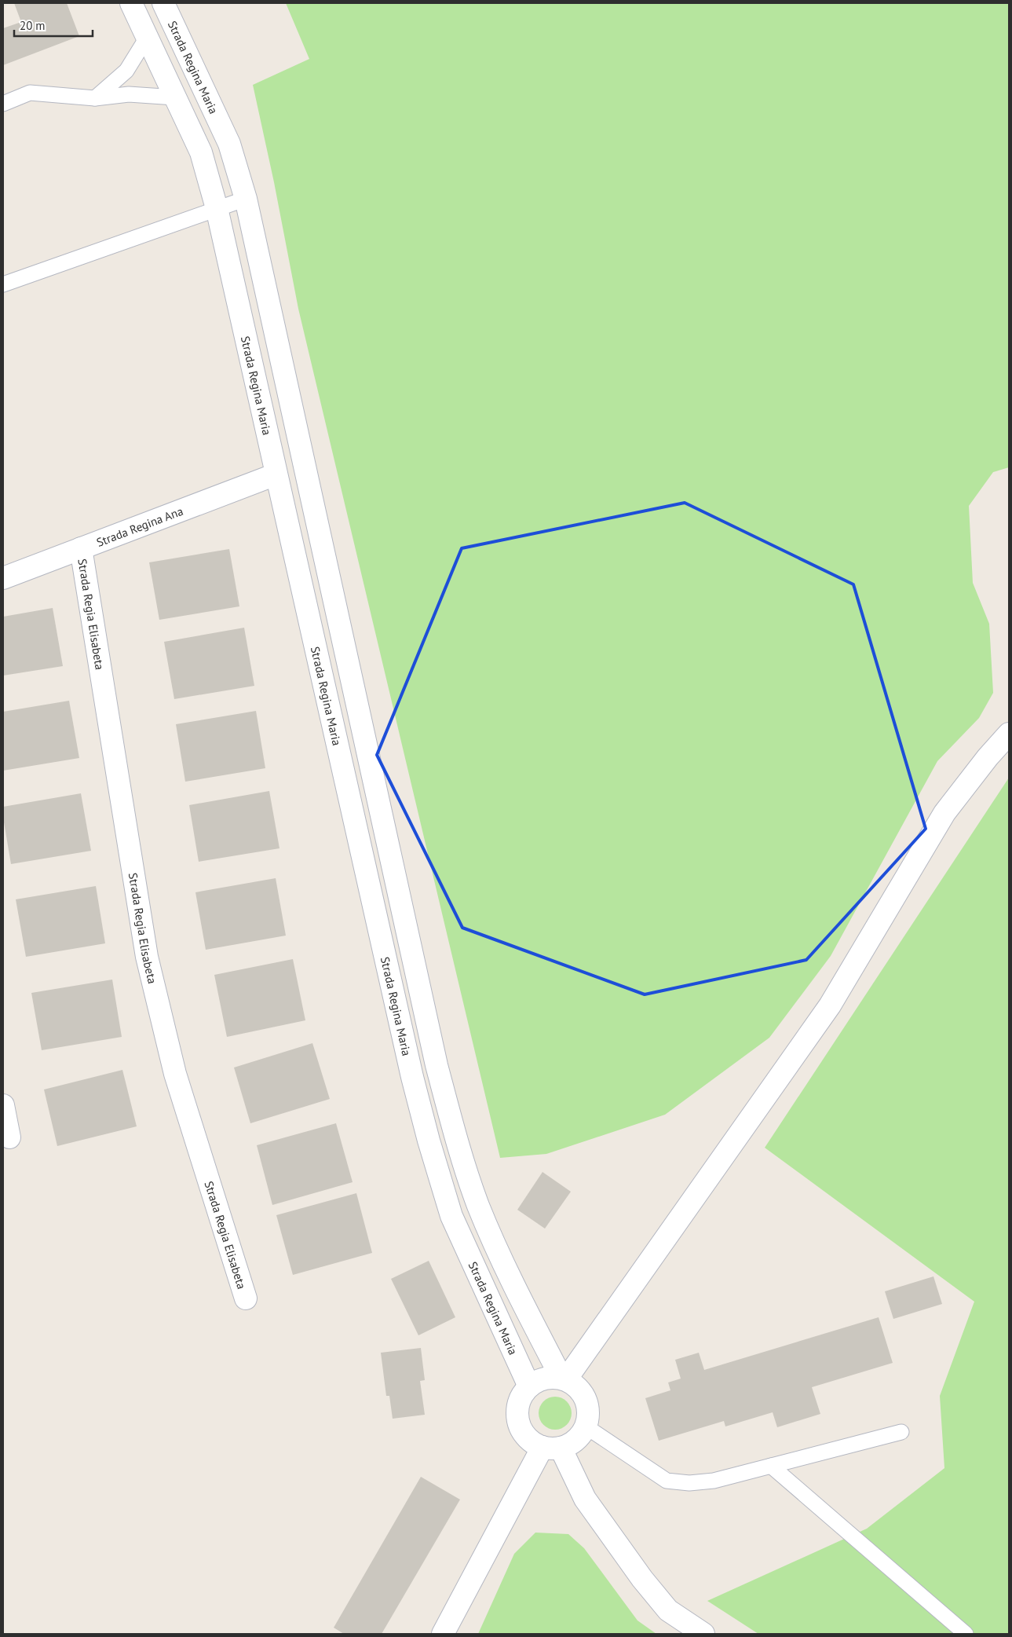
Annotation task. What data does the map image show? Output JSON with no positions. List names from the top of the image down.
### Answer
{
  "streets": {
    "street": ["Strada Regina Maria", "Strada Regina Ana", "Strada Regia Elisabeta"]
  },
  "crossings": [
    ["Strada Regina Maria", "Strada Regina Ana"],
    ["Strada Regina Ana", "Strada Regia Elisabeta"]
  ],
  "scale_bar": "20 m"
}
